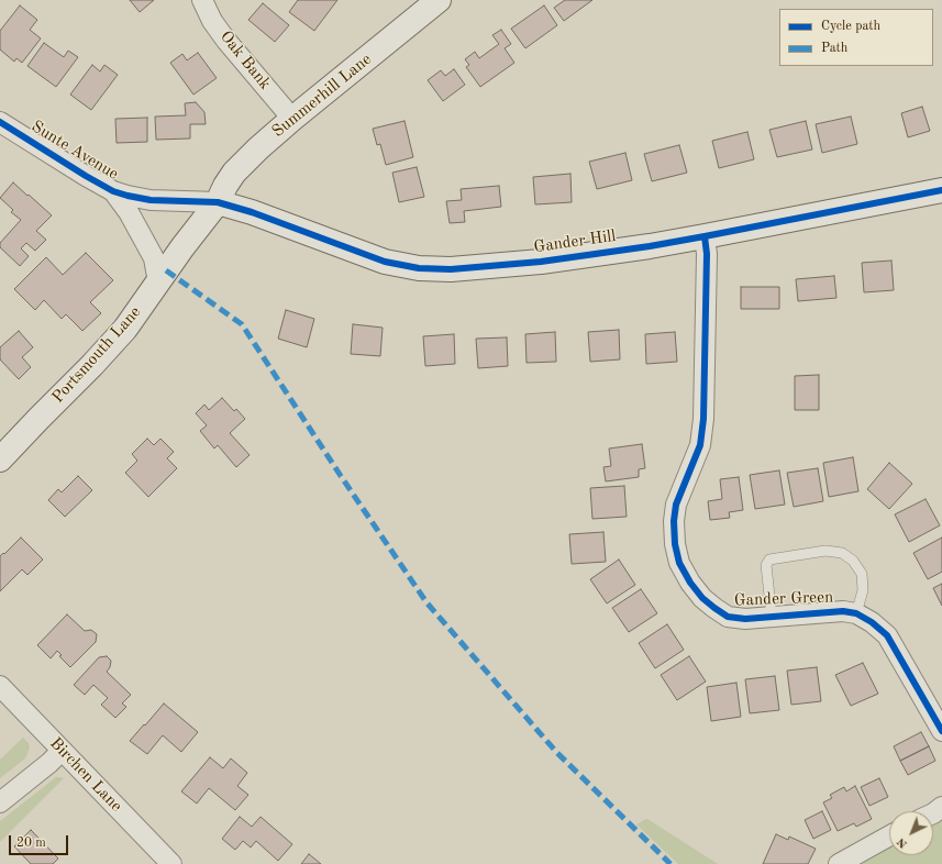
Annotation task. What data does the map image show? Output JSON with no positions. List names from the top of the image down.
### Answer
{
  "streets": {
    "street": [
      "Oak Bank",
      "Summerhill Lane",
      "Sunte Avenue",
      "Gander Hill",
      "Portsmouth Lane",
      "Gander Green",
      "Birchen Lane"
    ]
  },
  "crossings": [
    ["Oak Bank", "Summerhill Lane"],
    ["Summerhill Lane", "Sunte Avenue"],
    ["Summerhill Lane", "Gander Hill"],
    ["Summerhill Lane", "Portsmouth Lane"],
    ["Sunte Avenue", "Gander Hill"],
    ["Sunte Avenue", "Portsmouth Lane"],
    ["Gander Hill", "Portsmouth Lane"],
    ["Gander Hill", "Gander Green"]
  ],
  "legend": ["Cycle path", "Path"],
  "scale_bar": "20 m",
  "north": "bottom left"
}
